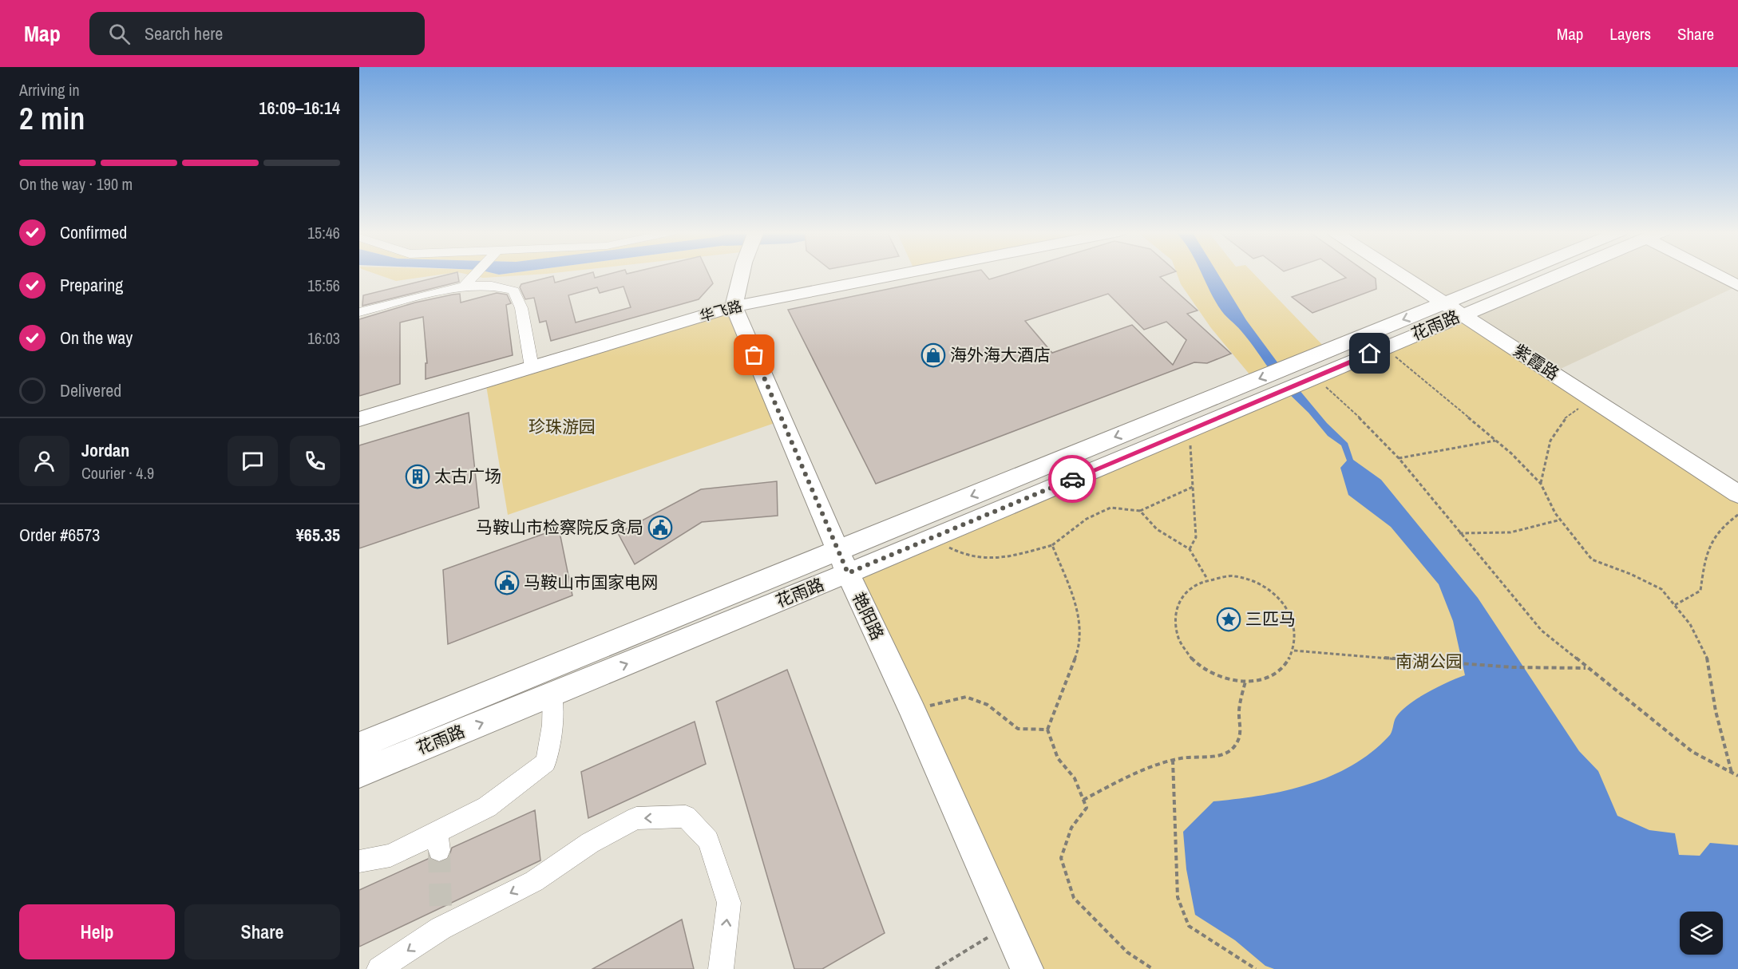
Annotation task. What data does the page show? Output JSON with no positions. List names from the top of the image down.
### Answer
{
  "streets": {
    "street": [
      "华飞路",
      "花雨路",
      "紫霞路",
      "艳阳路"
    ]
  },
  "crossings": [
    ["华飞路", "艳阳路"],
    ["花雨路", "紫霞路"],
    ["花雨路", "艳阳路"]
  ],
  "parks": ["珍珠游园", "南湖公园"],
  "places": {
    "shop": ["海外海大酒店"],
    "building": ["太古广场"],
    "public building": ["马鞍山市检察院反贪局", "马鞍山市国家电网"],
    "place": ["三匹马"]
  },
  "page": {
    "header": "Map",
    "search": "Search here",
    "nav": ["Map", "Layers", "Share"],
    "heading": ["2 min", "Arriving in", "16:09–16:14"],
    "panel": [
      "Jordan",
      "Courier · 4.9",
      "Order #6573",
      "¥65.35"
    ],
    "bar": "On the way · 190 m",
    "list": [
      ["Confirmed", "15:46"],
      ["Preparing", "15:56"],
      ["On the way", "16:03"],
      "Delivered"
    ],
    "buttons": ["Help", "Share"]
  }
}
